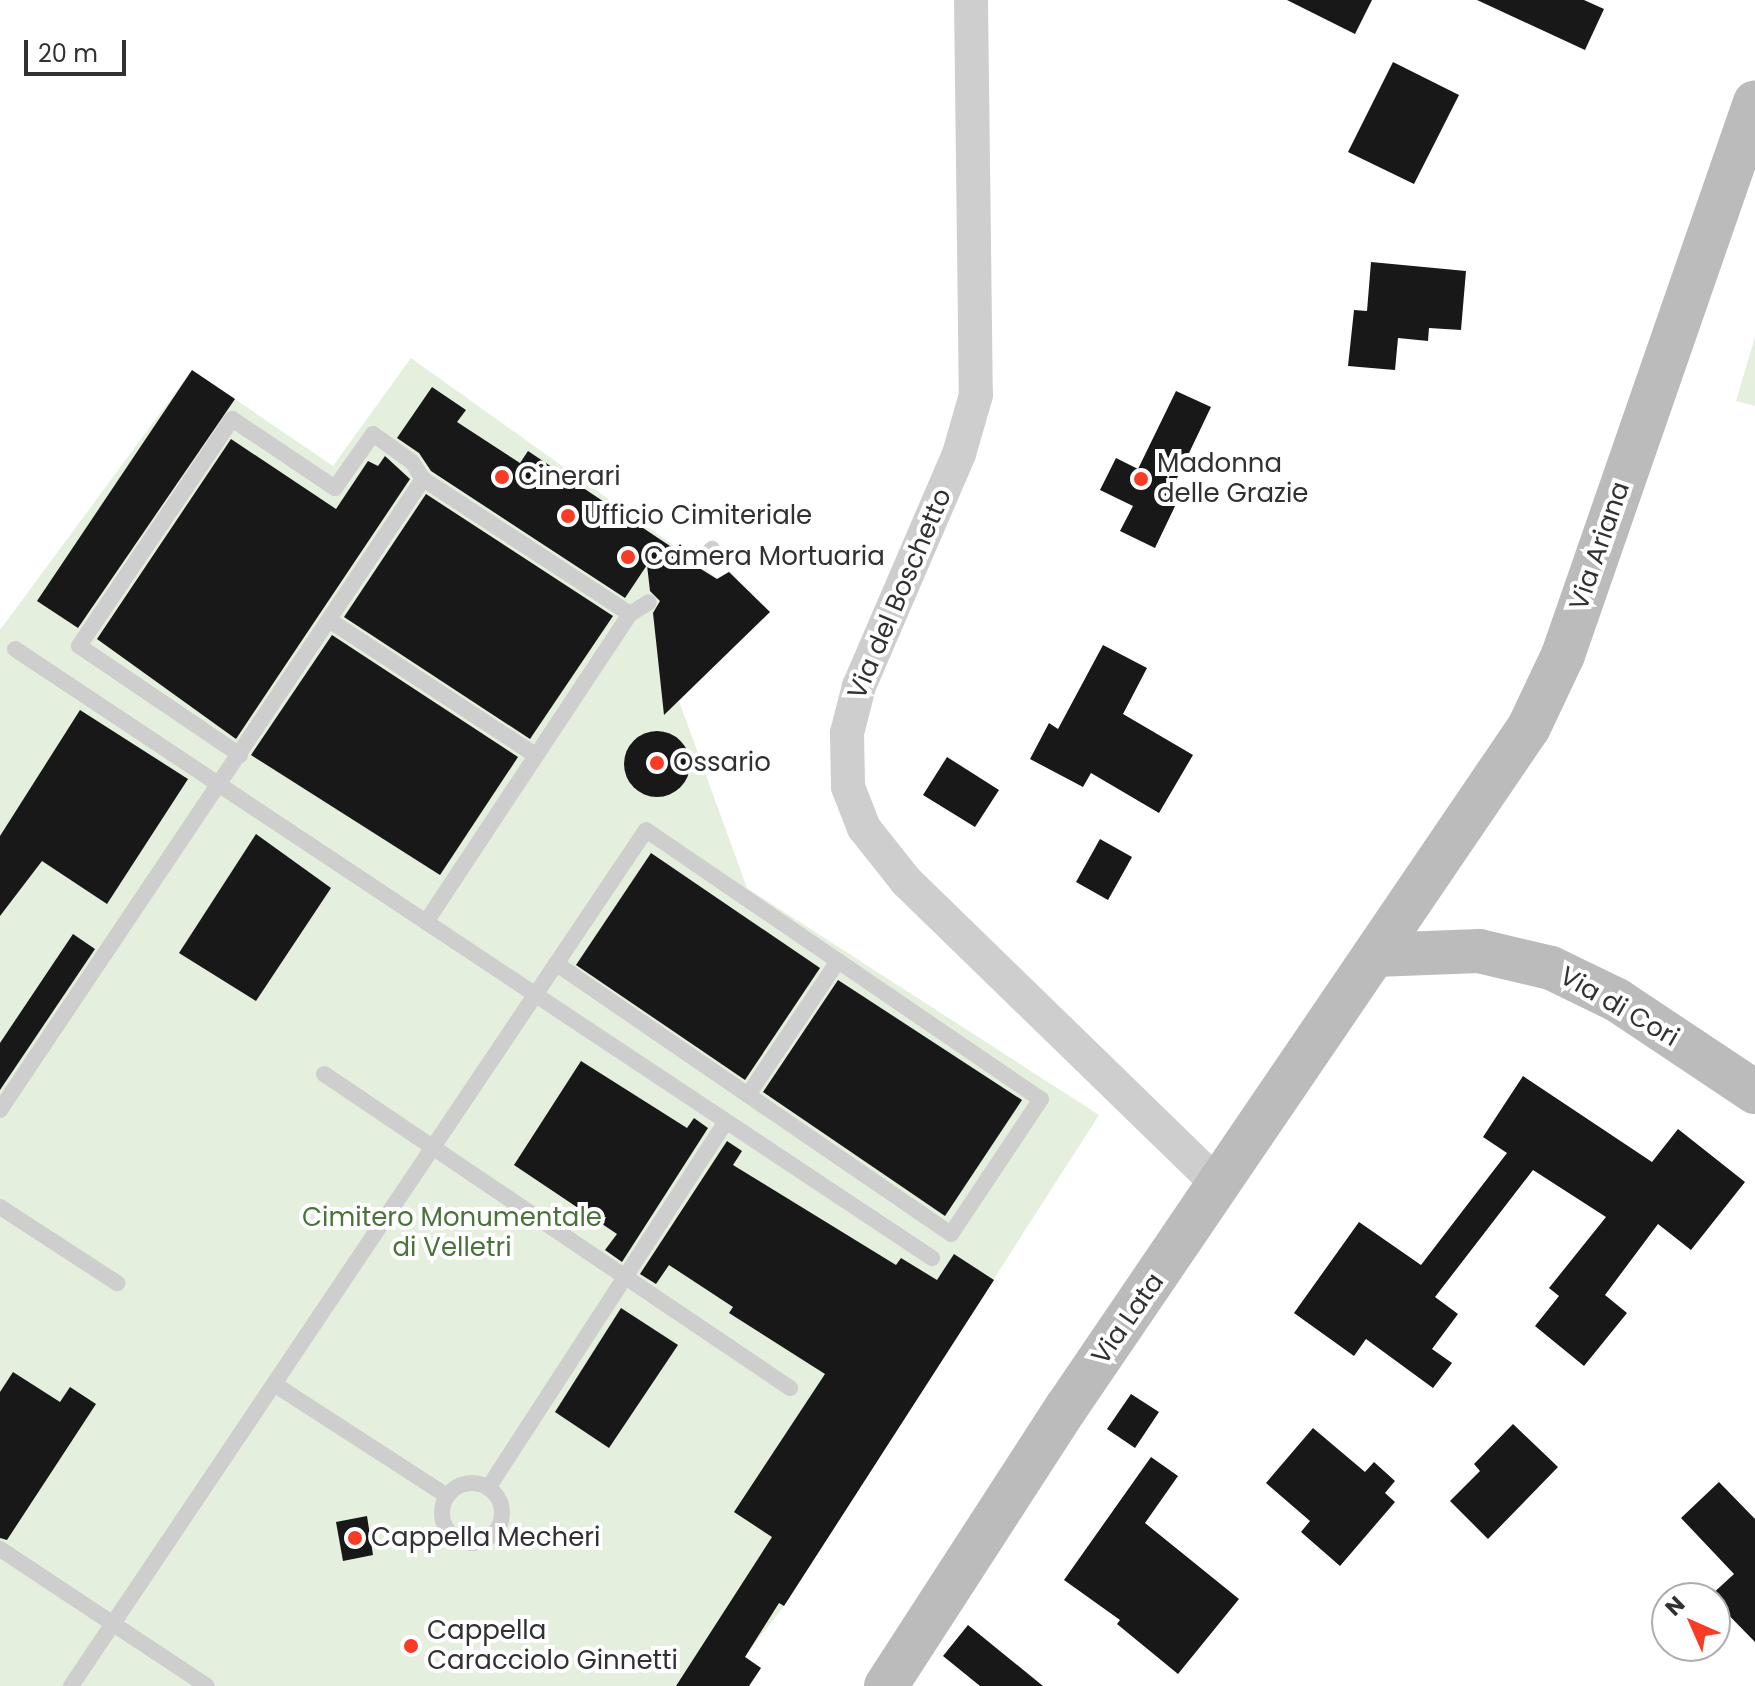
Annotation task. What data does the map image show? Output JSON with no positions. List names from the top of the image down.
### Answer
{
  "streets": {
    "main road": ["Via Ariana", "Via di Cori", "Via Lata"],
    "street": ["Via del Boschetto"]
  },
  "crossings": [
    ["Via Ariana", "Via di Cori"],
    ["Via Ariana", "Via Lata"],
    ["Via del Boschetto", "Via Lata"],
    ["Via di Cori", "Via Lata"]
  ],
  "parks": ["Cimitero Monumentale di Velletri"],
  "places": [
    "Cinerari",
    "Madonna delle Grazie",
    "Ufficio Cimiteriale",
    "Camera Mortuaria",
    "Ossario",
    "Cappella Mecheri",
    "Cappella Caracciolo Ginnetti"
  ],
  "scale_bar": "20 m",
  "north": "top left"
}
